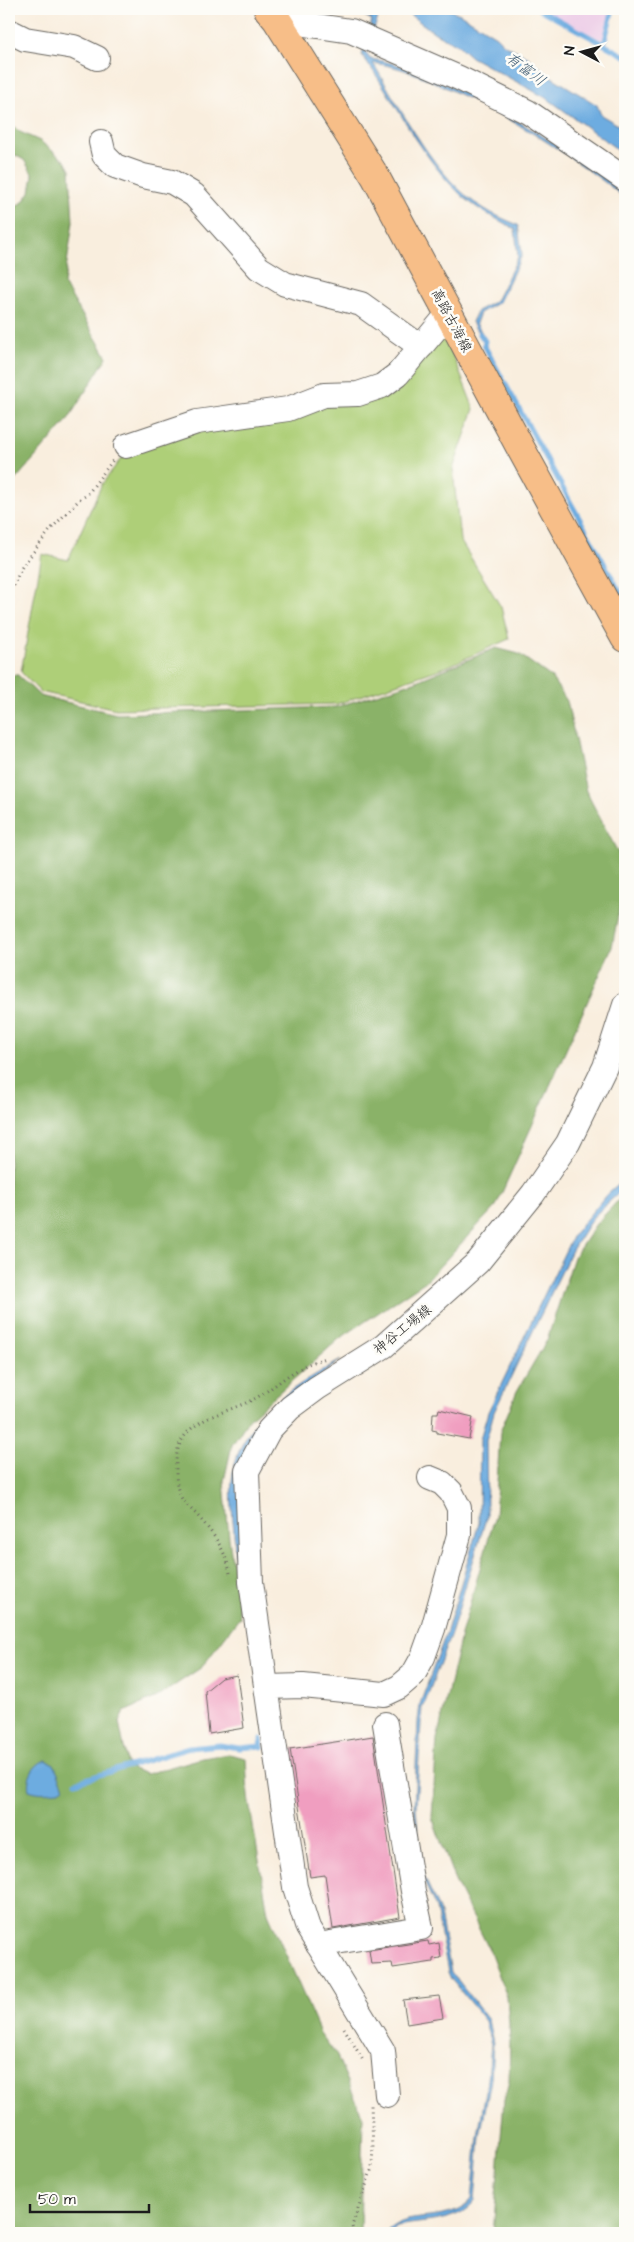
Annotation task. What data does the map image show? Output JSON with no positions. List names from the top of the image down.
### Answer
{
  "streets": {
    "main road": ["高路古海線"],
    "street": ["神谷工場線"]
  },
  "water": ["有富川"],
  "scale_bar": "50 m",
  "north": "left"
}
